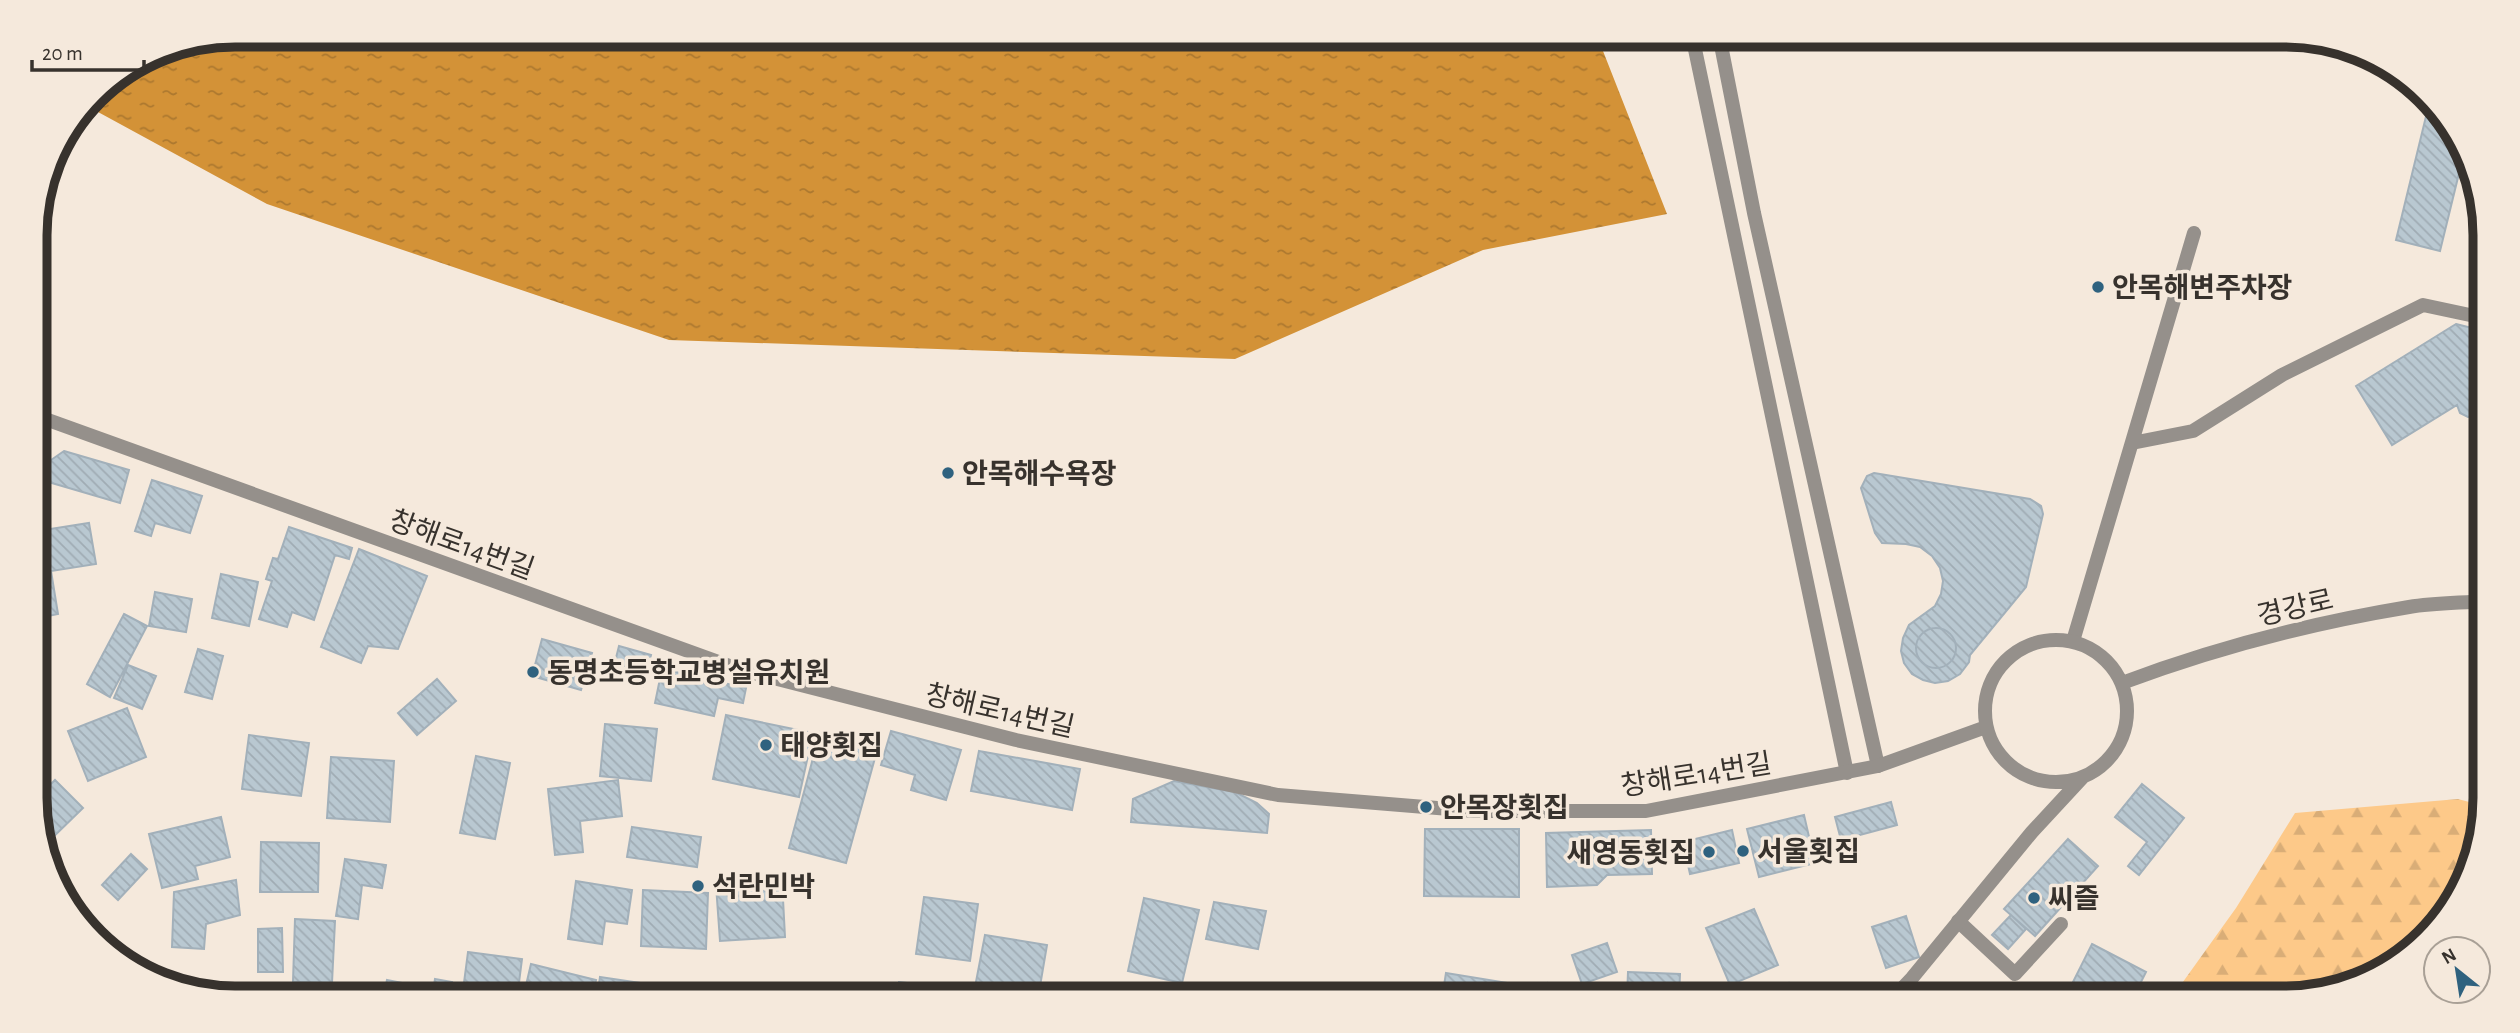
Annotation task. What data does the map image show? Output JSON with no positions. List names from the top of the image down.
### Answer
{
  "streets": {
    "street": ["창해로14번길", "경강로"]
  },
  "crossings": [
    ["창해로14번길", "경강로"]
  ],
  "places": [
    "안목해변주차장",
    "안목해수욕장",
    "동명초등학교병설유치원",
    "태양횟집",
    "안목장횟집",
    "서울횟집",
    "새영동횟집",
    "석란민박",
    "씨즐"
  ],
  "scale_bar": "20 m",
  "north": "top left"
}
